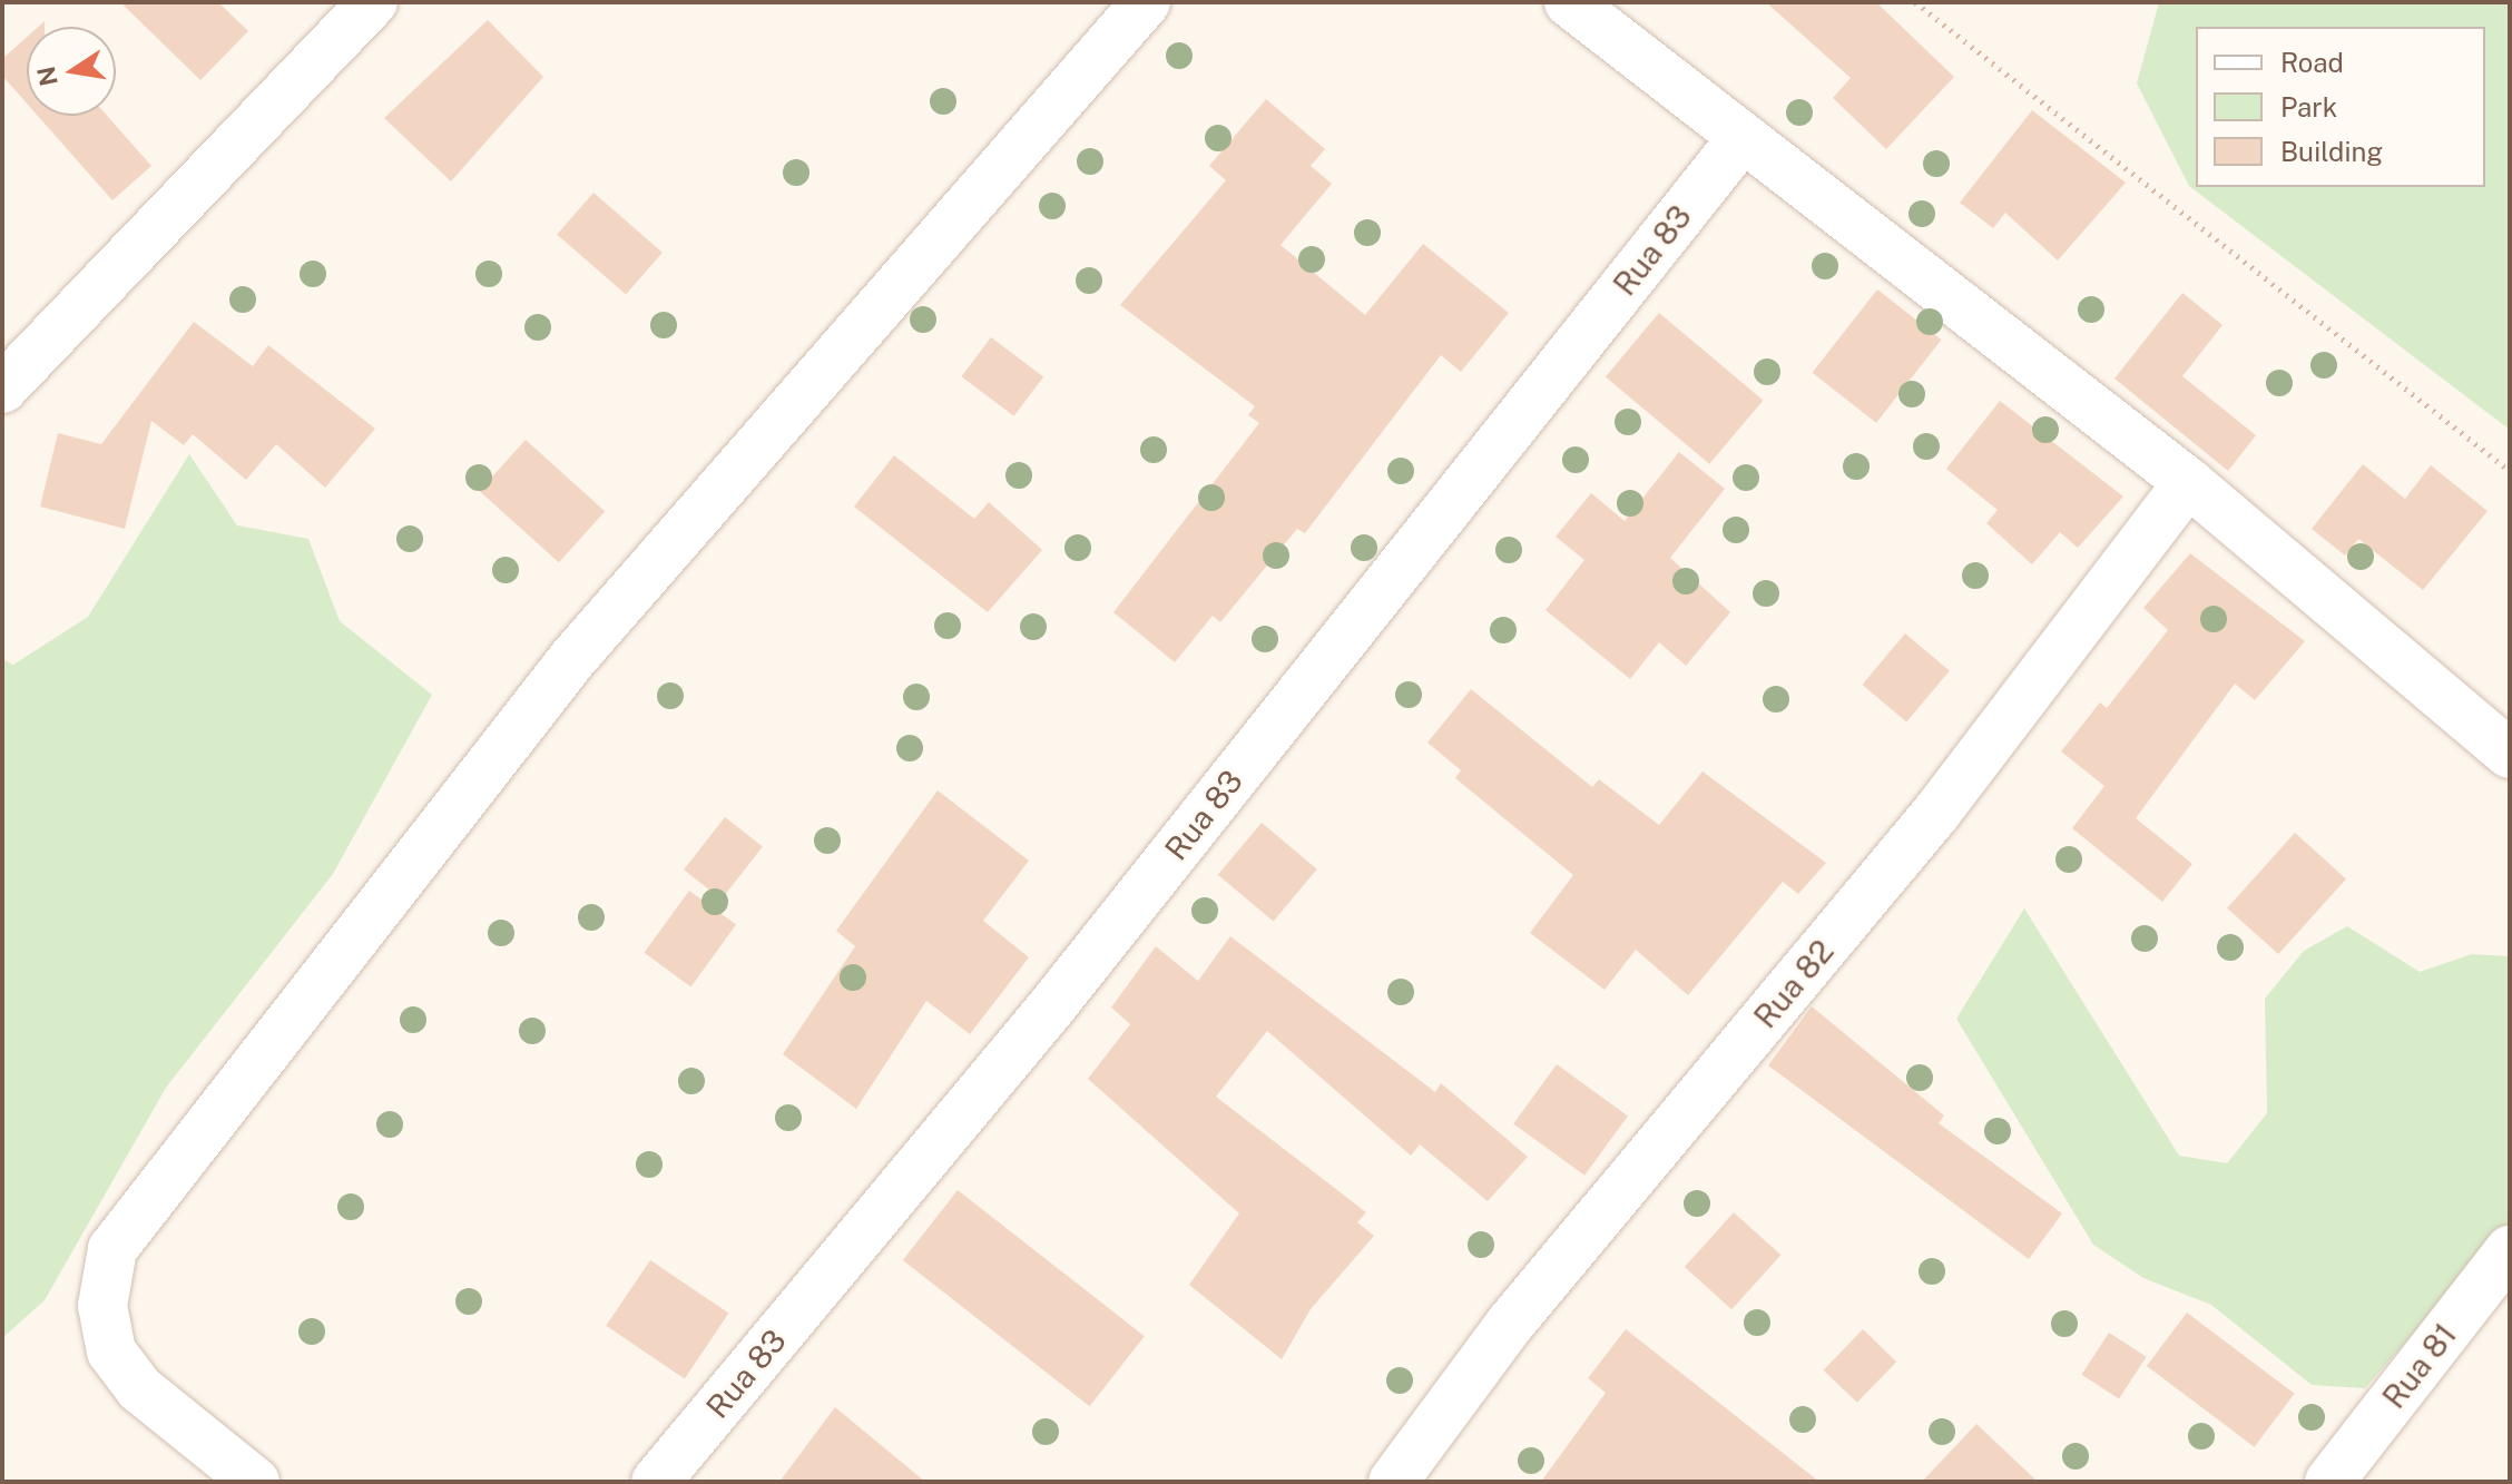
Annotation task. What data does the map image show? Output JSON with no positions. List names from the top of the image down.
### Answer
{
  "streets": {
    "street": ["Rua 83", "Rua 82", "Rua 81"]
  },
  "legend": ["Road", "Park", "Building"],
  "north": "left"
}
